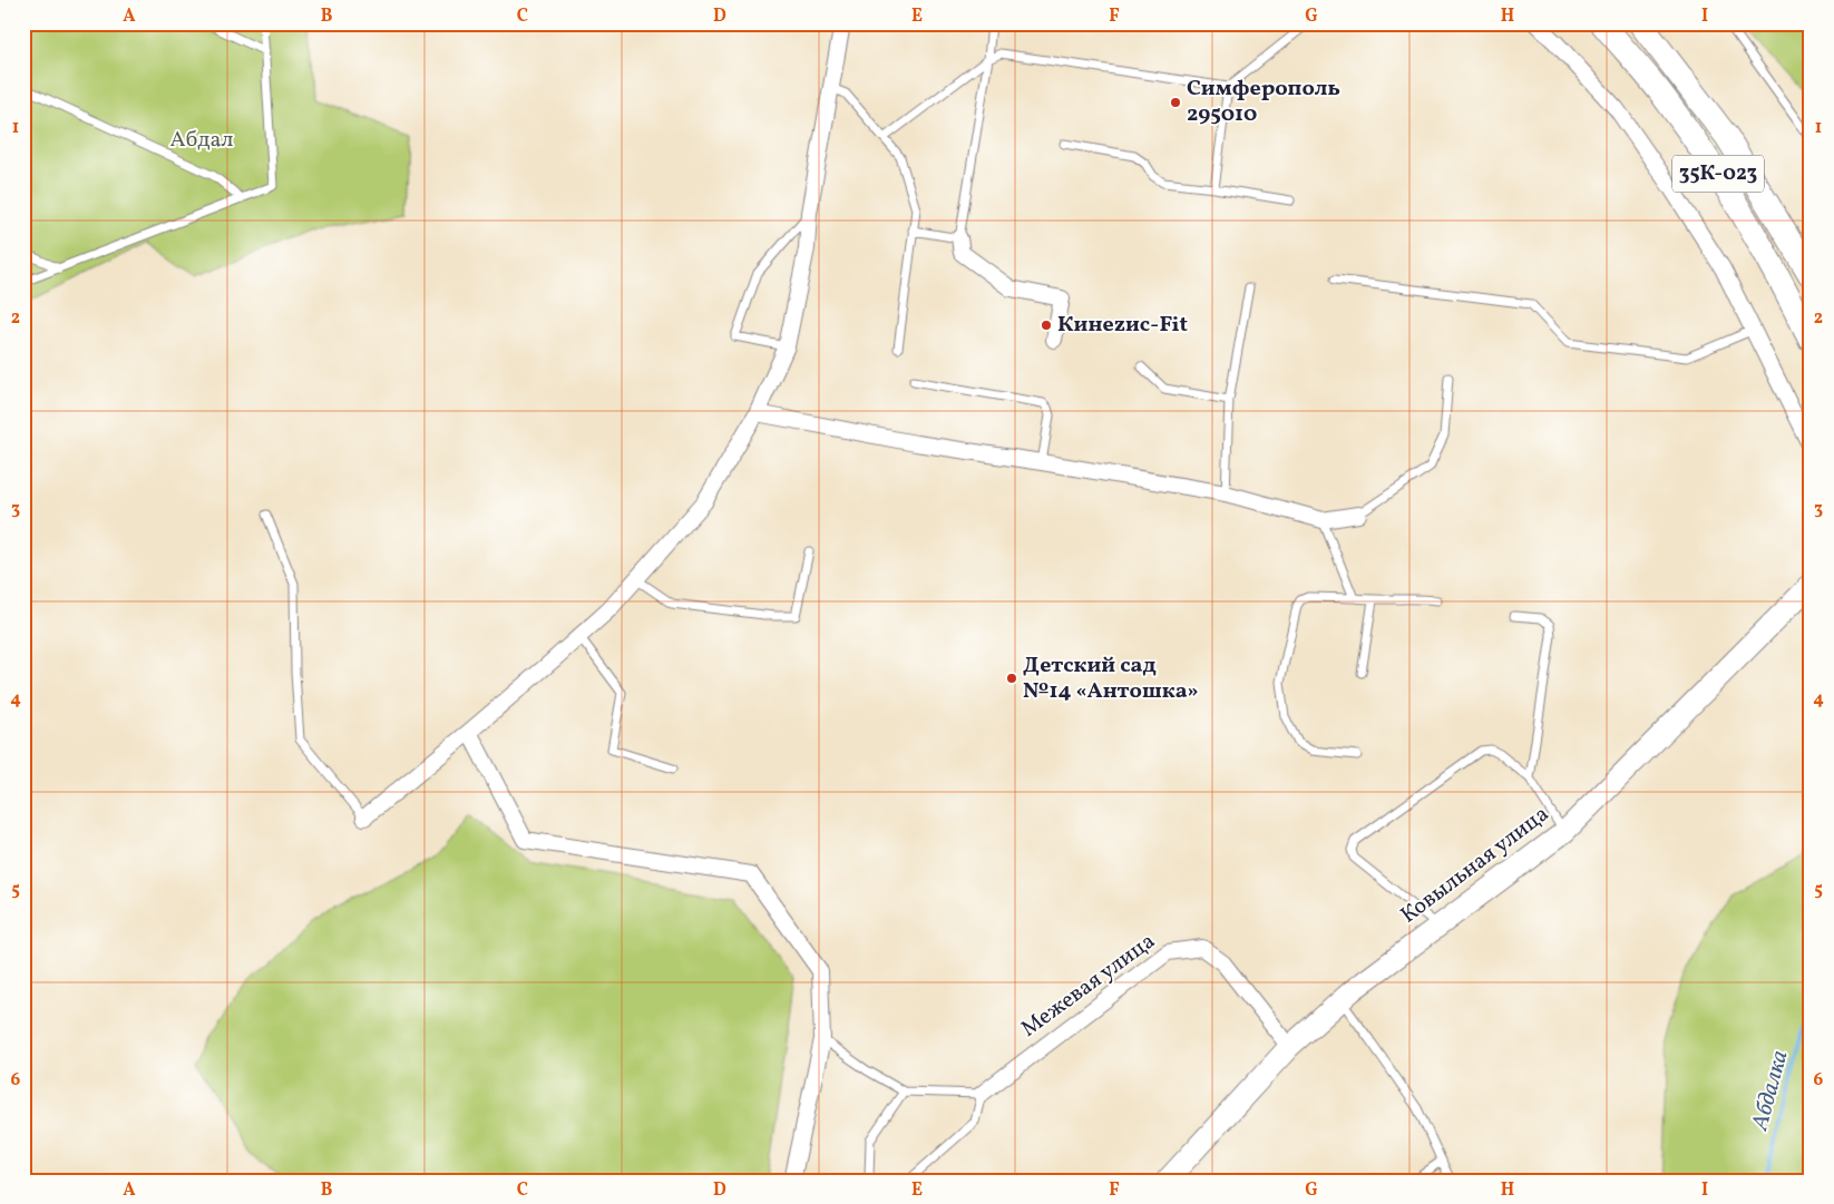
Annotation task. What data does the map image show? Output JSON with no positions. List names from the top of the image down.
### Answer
{
  "streets": {
    "main road": ["35К-023"],
    "street": ["Ковыльная улица", "Межевая улица"]
  },
  "crossings": [
    ["Ковыльная улица", "Межевая улица"]
  ],
  "water": ["Абдалка"],
  "parks": ["Абдал"],
  "places": ["Симферополь 295010", "Кинеzис-Fit", "Детский сад №14 «Антошка»"],
  "grid": {
    "columns": [
      "A",
      "B",
      "C",
      "D",
      "E",
      "F",
      "G",
      "H",
      "I"
    ],
    "rows": [
      "1",
      "2",
      "3",
      "4",
      "5",
      "6"
    ]
  }
}
